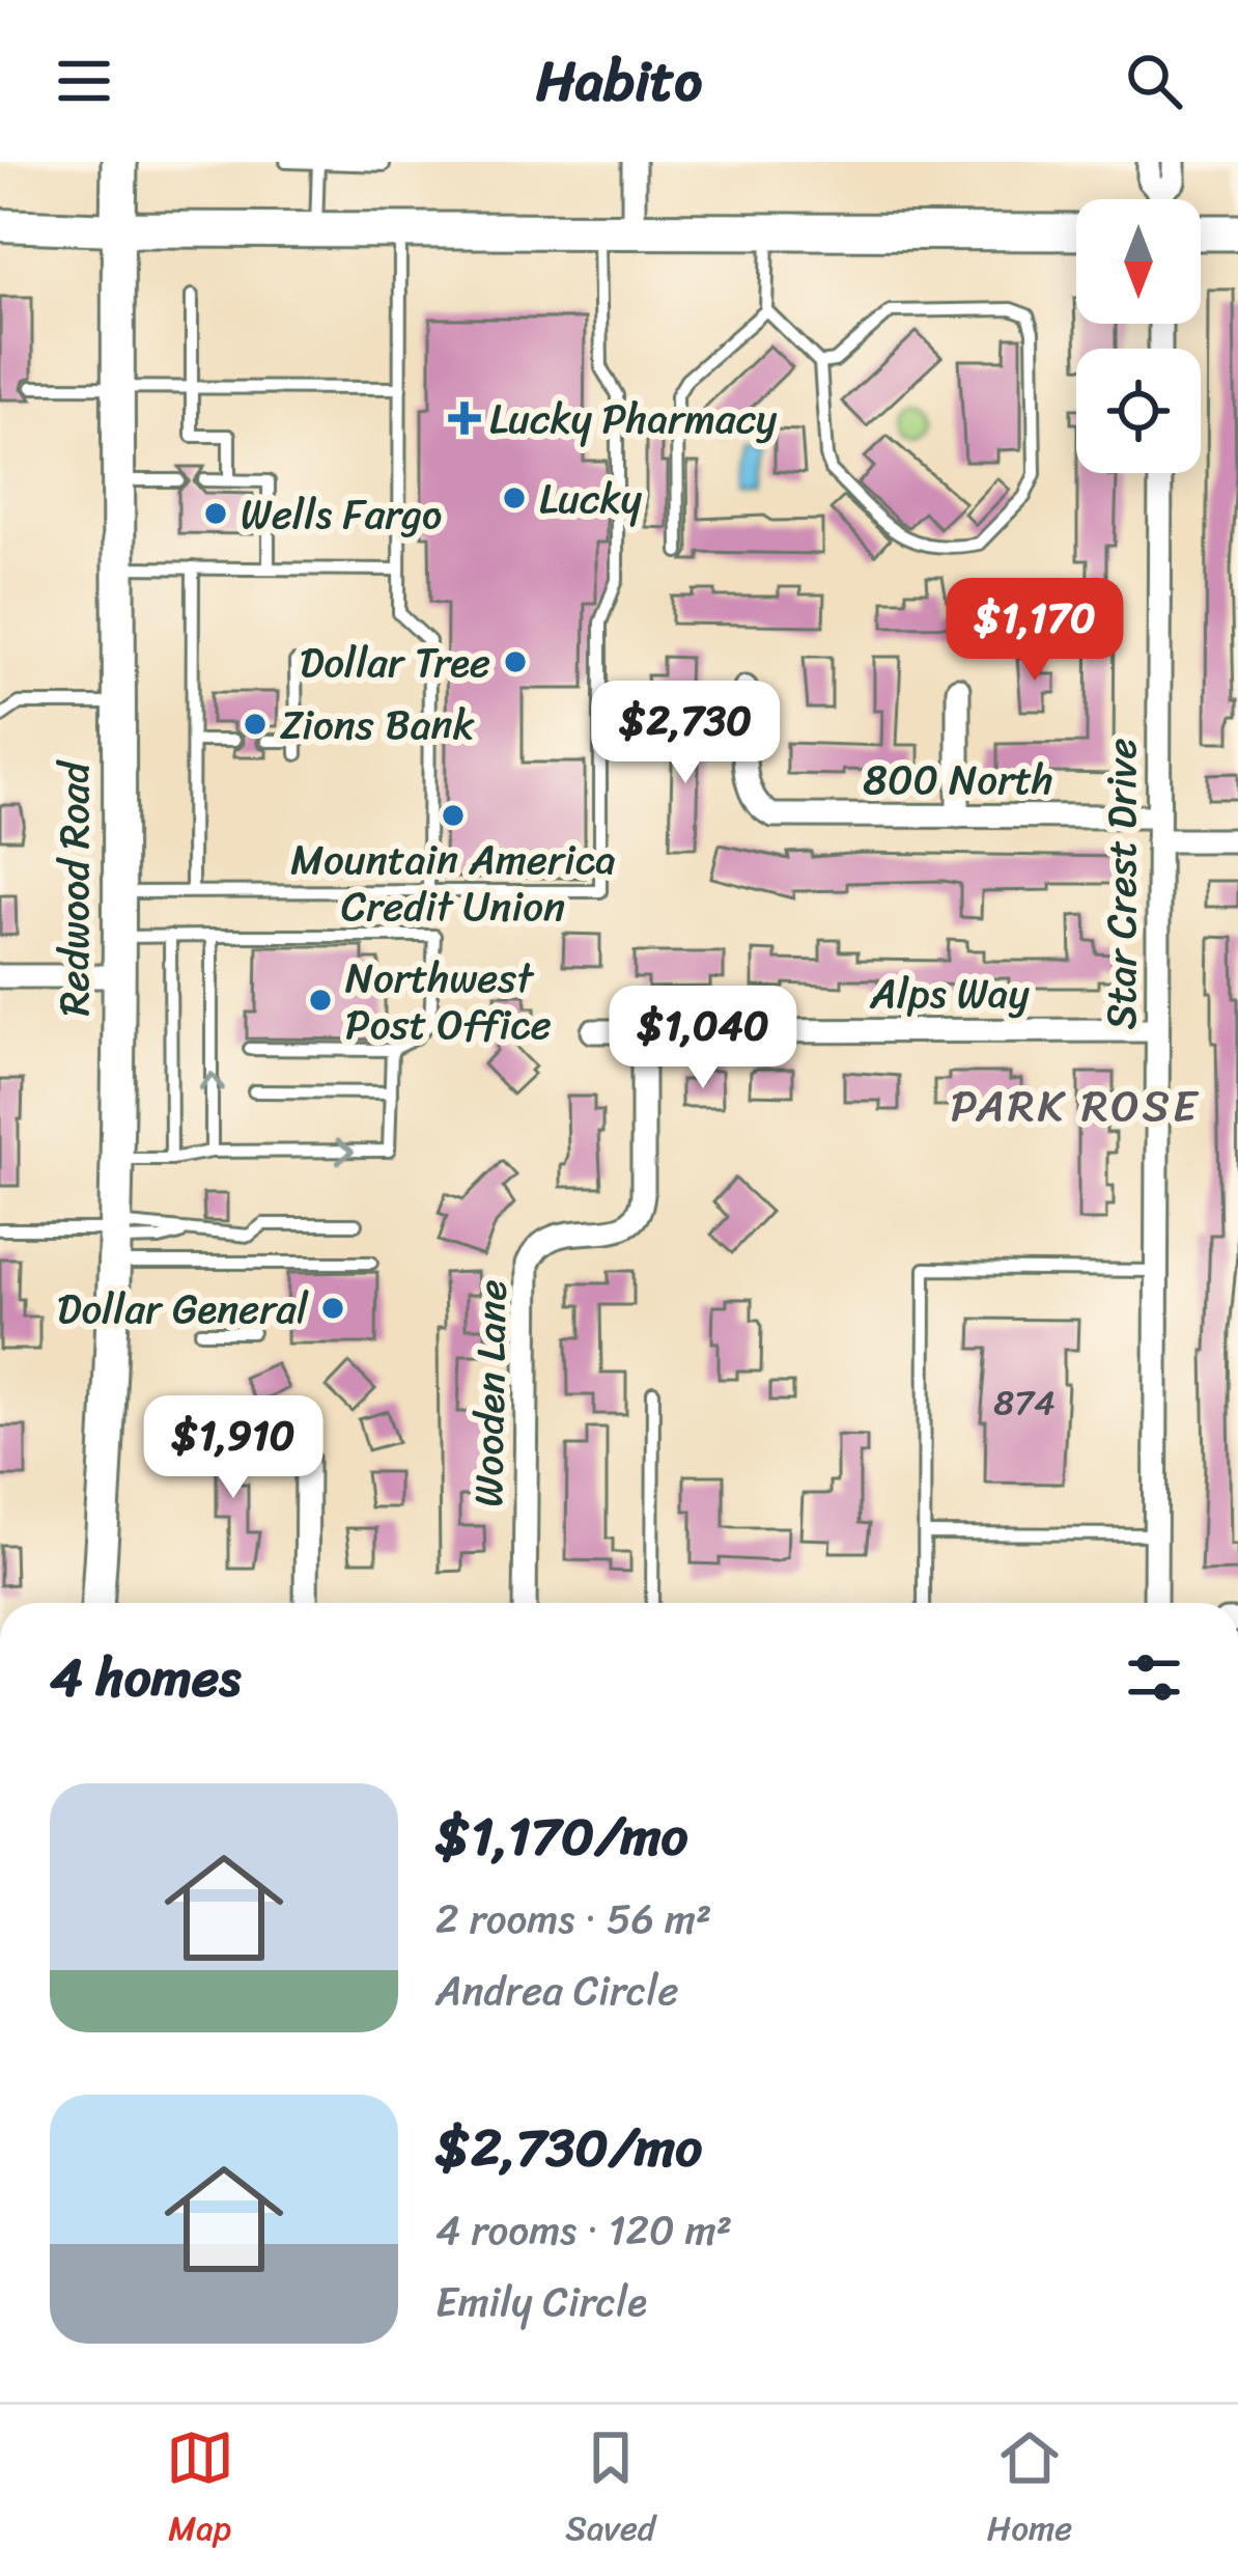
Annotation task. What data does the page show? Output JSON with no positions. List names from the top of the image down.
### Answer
{
  "streets": {
    "main road": ["Redwood Road"],
    "street": [
      "800 North",
      "Star Crest Drive",
      "Alps Way",
      "Wooden Lane"
    ]
  },
  "crossings": [
    ["800 North", "Star Crest Drive"],
    ["Star Crest Drive", "Alps Way"],
    ["Alps Way", "Wooden Lane"]
  ],
  "districts": ["PARK ROSE"],
  "places": {
    "health": ["Lucky Pharmacy"],
    "other": [
      "Lucky",
      "Wells Fargo",
      "Dollar Tree",
      "Zions Bank",
      "Mountain America Credit Union",
      "Northwest Post Office",
      "Dollar General"
    ]
  },
  "house_numbers": ["874"],
  "north": "bottom",
  "page": {
    "header": "Habito",
    "price": [
      "$1,170",
      "$2,730",
      "$1,040",
      "$1,910"
    ],
    "heading": "4 homes",
    "list": [
      {
        "name": "$1,170/mo",
        "note": "2 rooms · 56 m² · Andrea Circle"
      },
      {
        "name": "$2,730/mo",
        "note": "4 rooms · 120 m² · Emily Circle"
      }
    ],
    "tabs": ["Map", "Saved", "Home"]
  }
}
